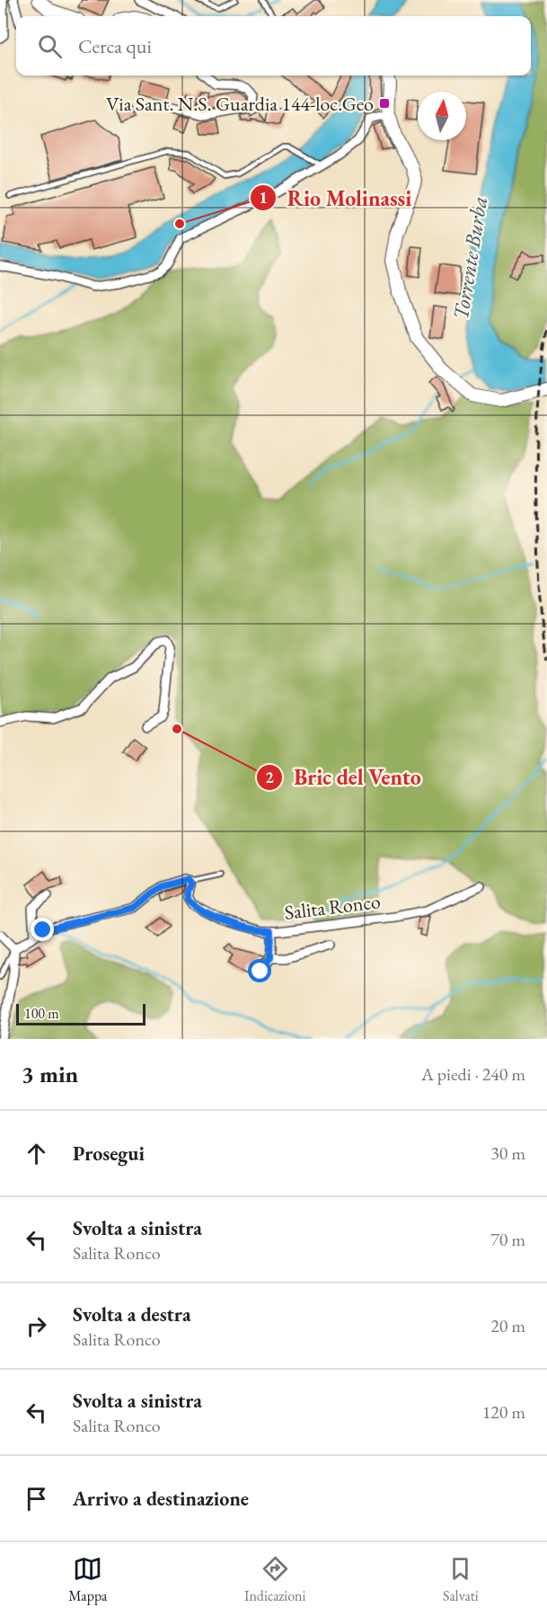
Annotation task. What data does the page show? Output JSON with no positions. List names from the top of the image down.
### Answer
{
  "streets": {
    "street": ["Salita Ronco"]
  },
  "water": ["Torrente Burba"],
  "places": {
    "transit": ["Via Sant. N.S. Guardia 144-loc.Geo"],
    "other": ["Rio Molinassi", "Bric del Vento"]
  },
  "scale_bar": "100 m",
  "north": "top",
  "page": {
    "search": "Cerca qui",
    "scale": "100 m",
    "heading": ["3 min", "A piedi · 240 m"],
    "list": [
      ["Prosegui", "30 m"],
      ["Svolta a sinistra", "Salita Ronco", "70 m"],
      ["Svolta a destra", "Salita Ronco", "20 m"],
      ["Svolta a sinistra", "Salita Ronco", "120 m"],
      "Arrivo a destinazione"
    ],
    "nav": ["Mappa", "Indicazioni", "Salvati"]
  }
}
